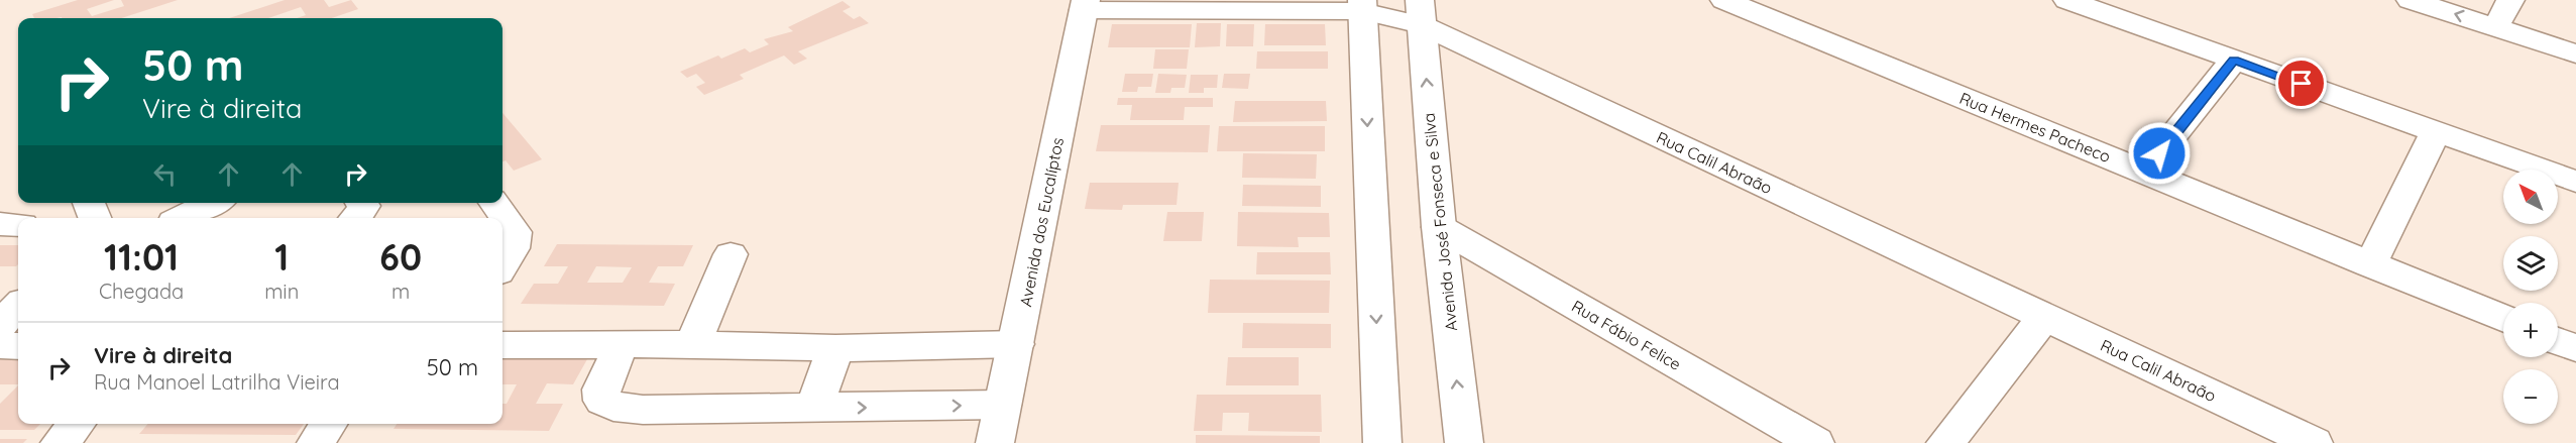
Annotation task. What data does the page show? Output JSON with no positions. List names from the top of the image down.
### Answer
{
  "streets": {
    "street": [
      "Rua Hermes Pacheco",
      "Rua Calil Abraão",
      "Avenida dos Eucalíptos",
      "Avenida José Fonseca e Silva",
      "Rua Fábio Felice"
    ]
  },
  "crossings": [
    ["Rua Calil Abraão", "Avenida dos Eucalíptos"],
    ["Rua Calil Abraão", "Avenida José Fonseca e Silva"],
    ["Avenida José Fonseca e Silva", "Rua Fábio Felice"]
  ],
  "north": "top left",
  "page": {
    "turn": ["50 m", "Vire à direita"],
    "map_buttons": ["+", "−"],
    "eta": [
      "11:01",
      "Chegada",
      "1",
      "min",
      "60",
      "m"
    ],
    "list": [
      {
        "name": "Vire à direita",
        "note": "Rua Manoel Latrilha Vieira",
        "value": "50 m"
      }
    ]
  }
}
